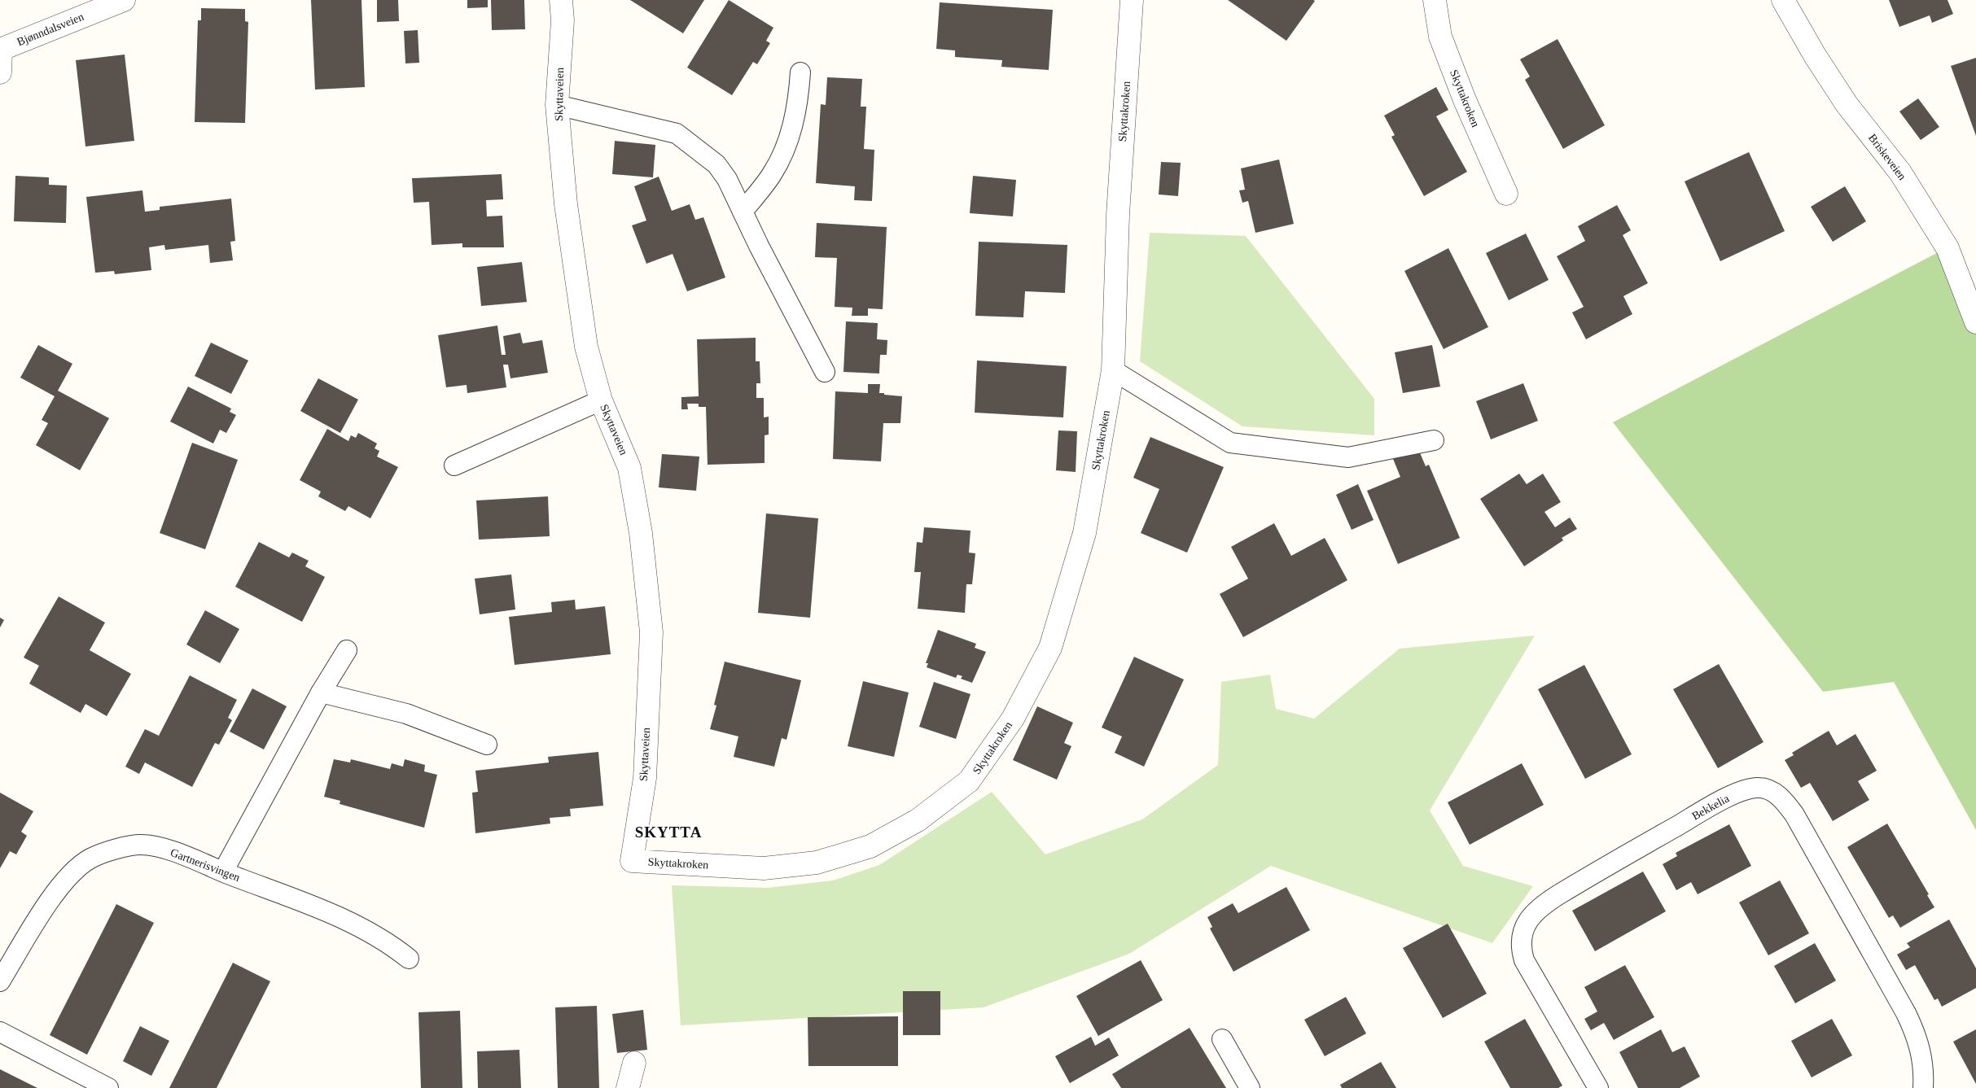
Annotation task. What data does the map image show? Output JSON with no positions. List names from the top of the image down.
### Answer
{
  "streets": {
    "street": [
      "Bjønndalsveien",
      "Skyttaveien",
      "Skyttakroken",
      "Briskeveien"
    ],
    "lane": ["Bekkelia", "Gartnerisvingen"]
  },
  "crossings": [
    ["Skyttaveien", "Skyttakroken"]
  ],
  "districts": ["SKYTTA"]
}
